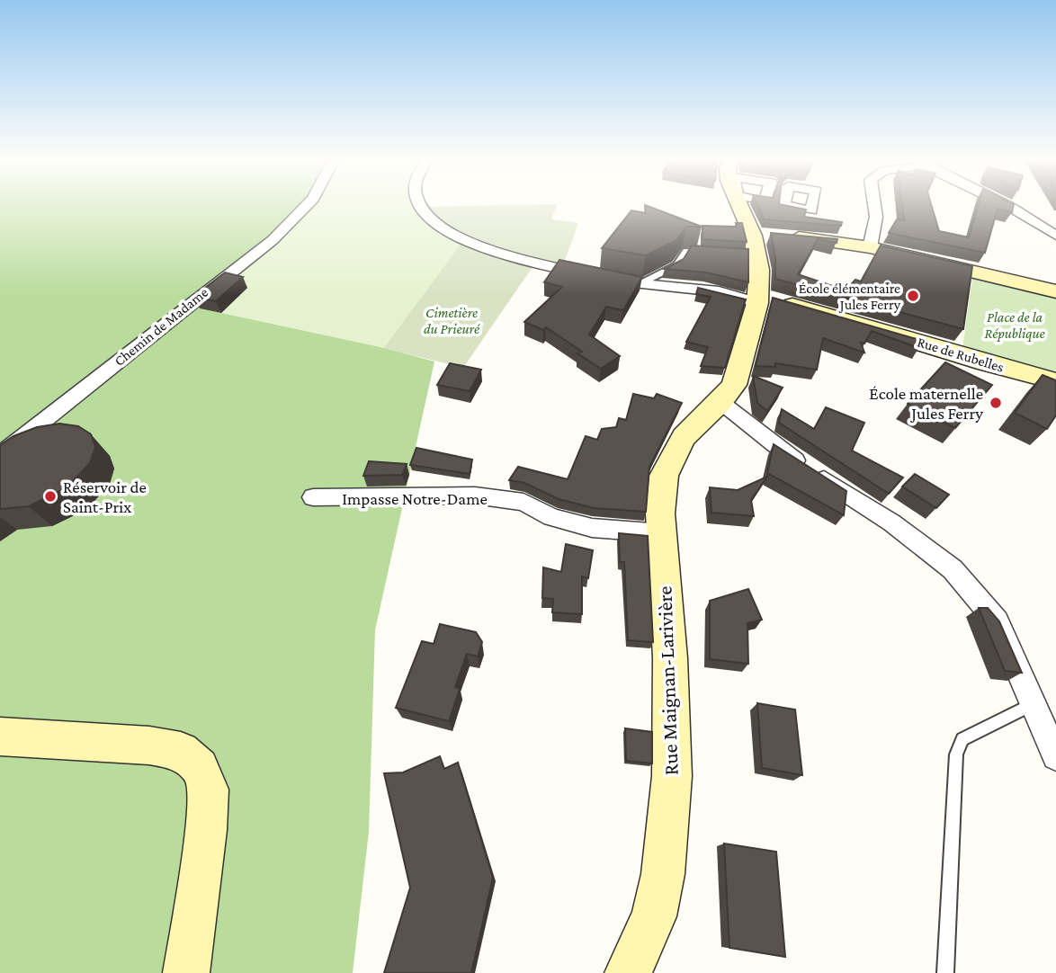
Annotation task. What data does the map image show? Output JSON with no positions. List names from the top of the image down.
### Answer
{
  "streets": {
    "street": [
      "Chemin de Madame",
      "Rue de Rubelles",
      "Impasse Notre-Dame",
      "Rue Maignan-Larivière"
    ]
  },
  "crossings": [
    ["Rue de Rubelles", "Rue Maignan-Larivière"],
    ["Impasse Notre-Dame", "Rue Maignan-Larivière"]
  ],
  "parks": ["Cimetière du Prieuré", "Place de la République"],
  "places": ["École élémentaire Jules Ferry", "École maternelle Jules Ferry", "Réservoir de Saint-Prix"]
}
